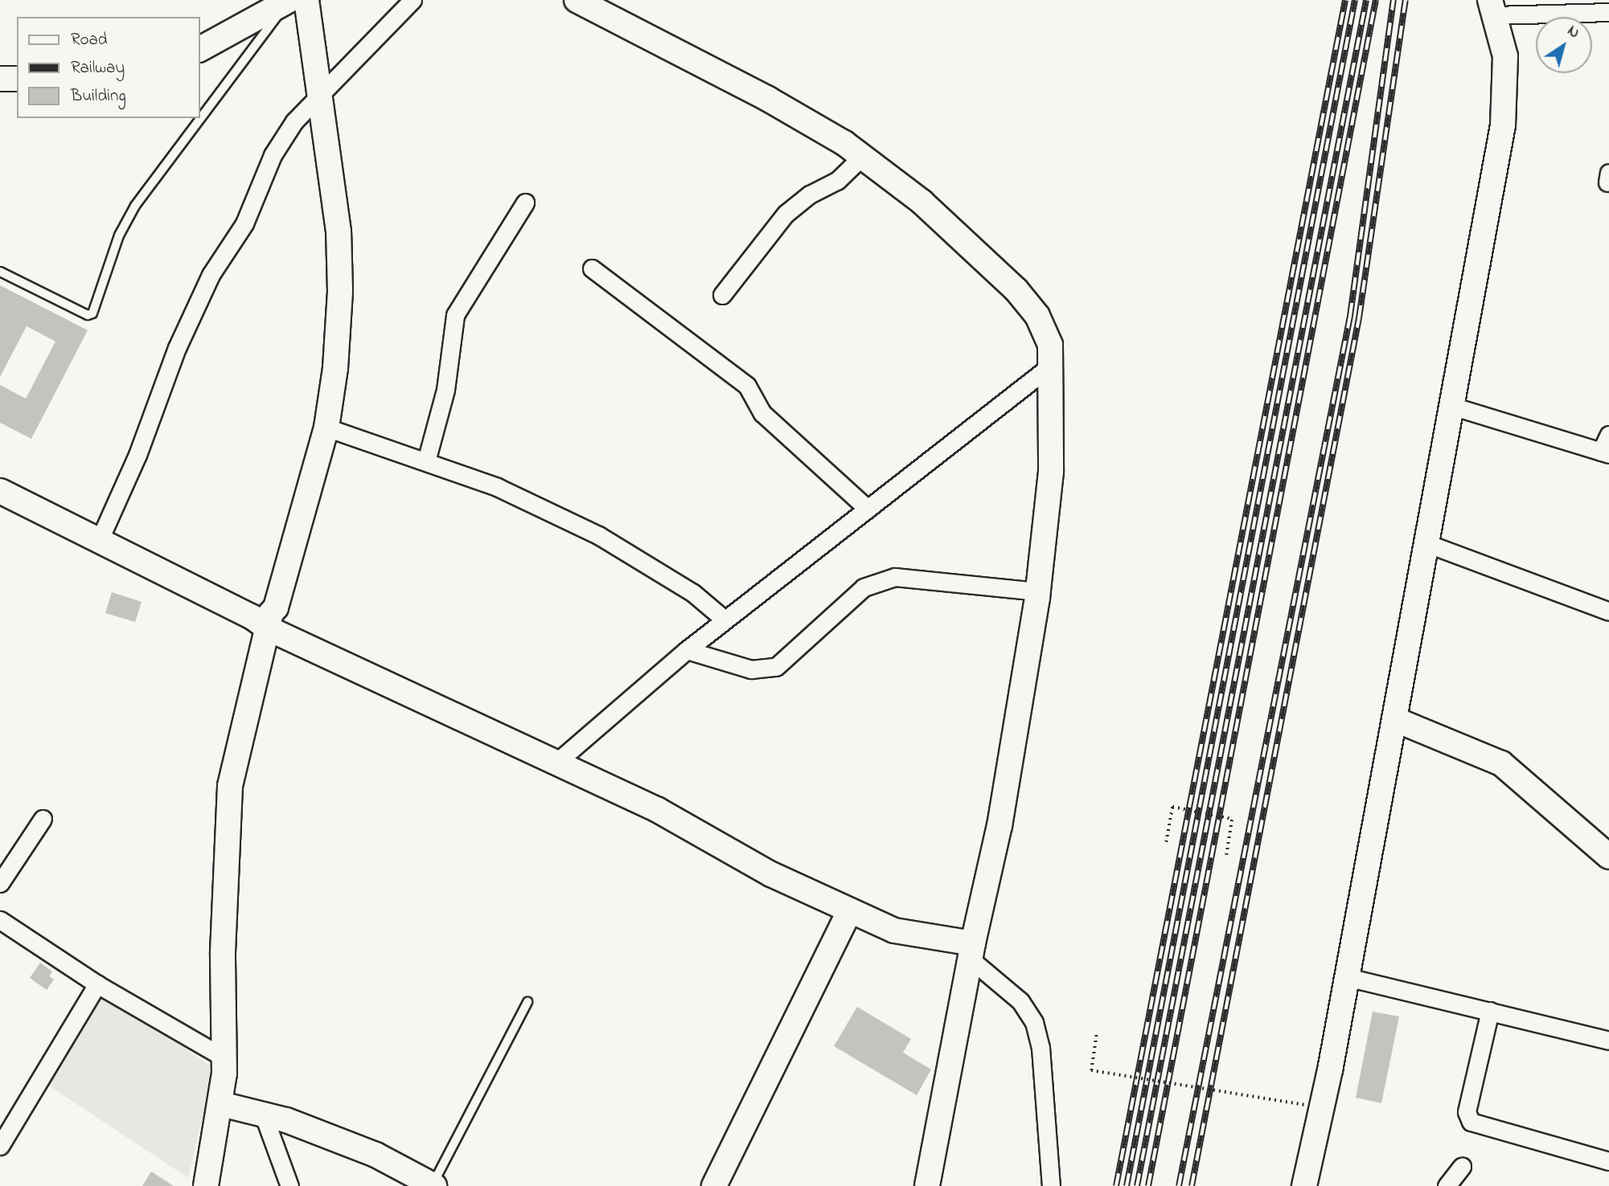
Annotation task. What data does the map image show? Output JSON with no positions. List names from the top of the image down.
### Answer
{
  "legend": ["Road", "Railway", "Building"],
  "north": "top right"
}
